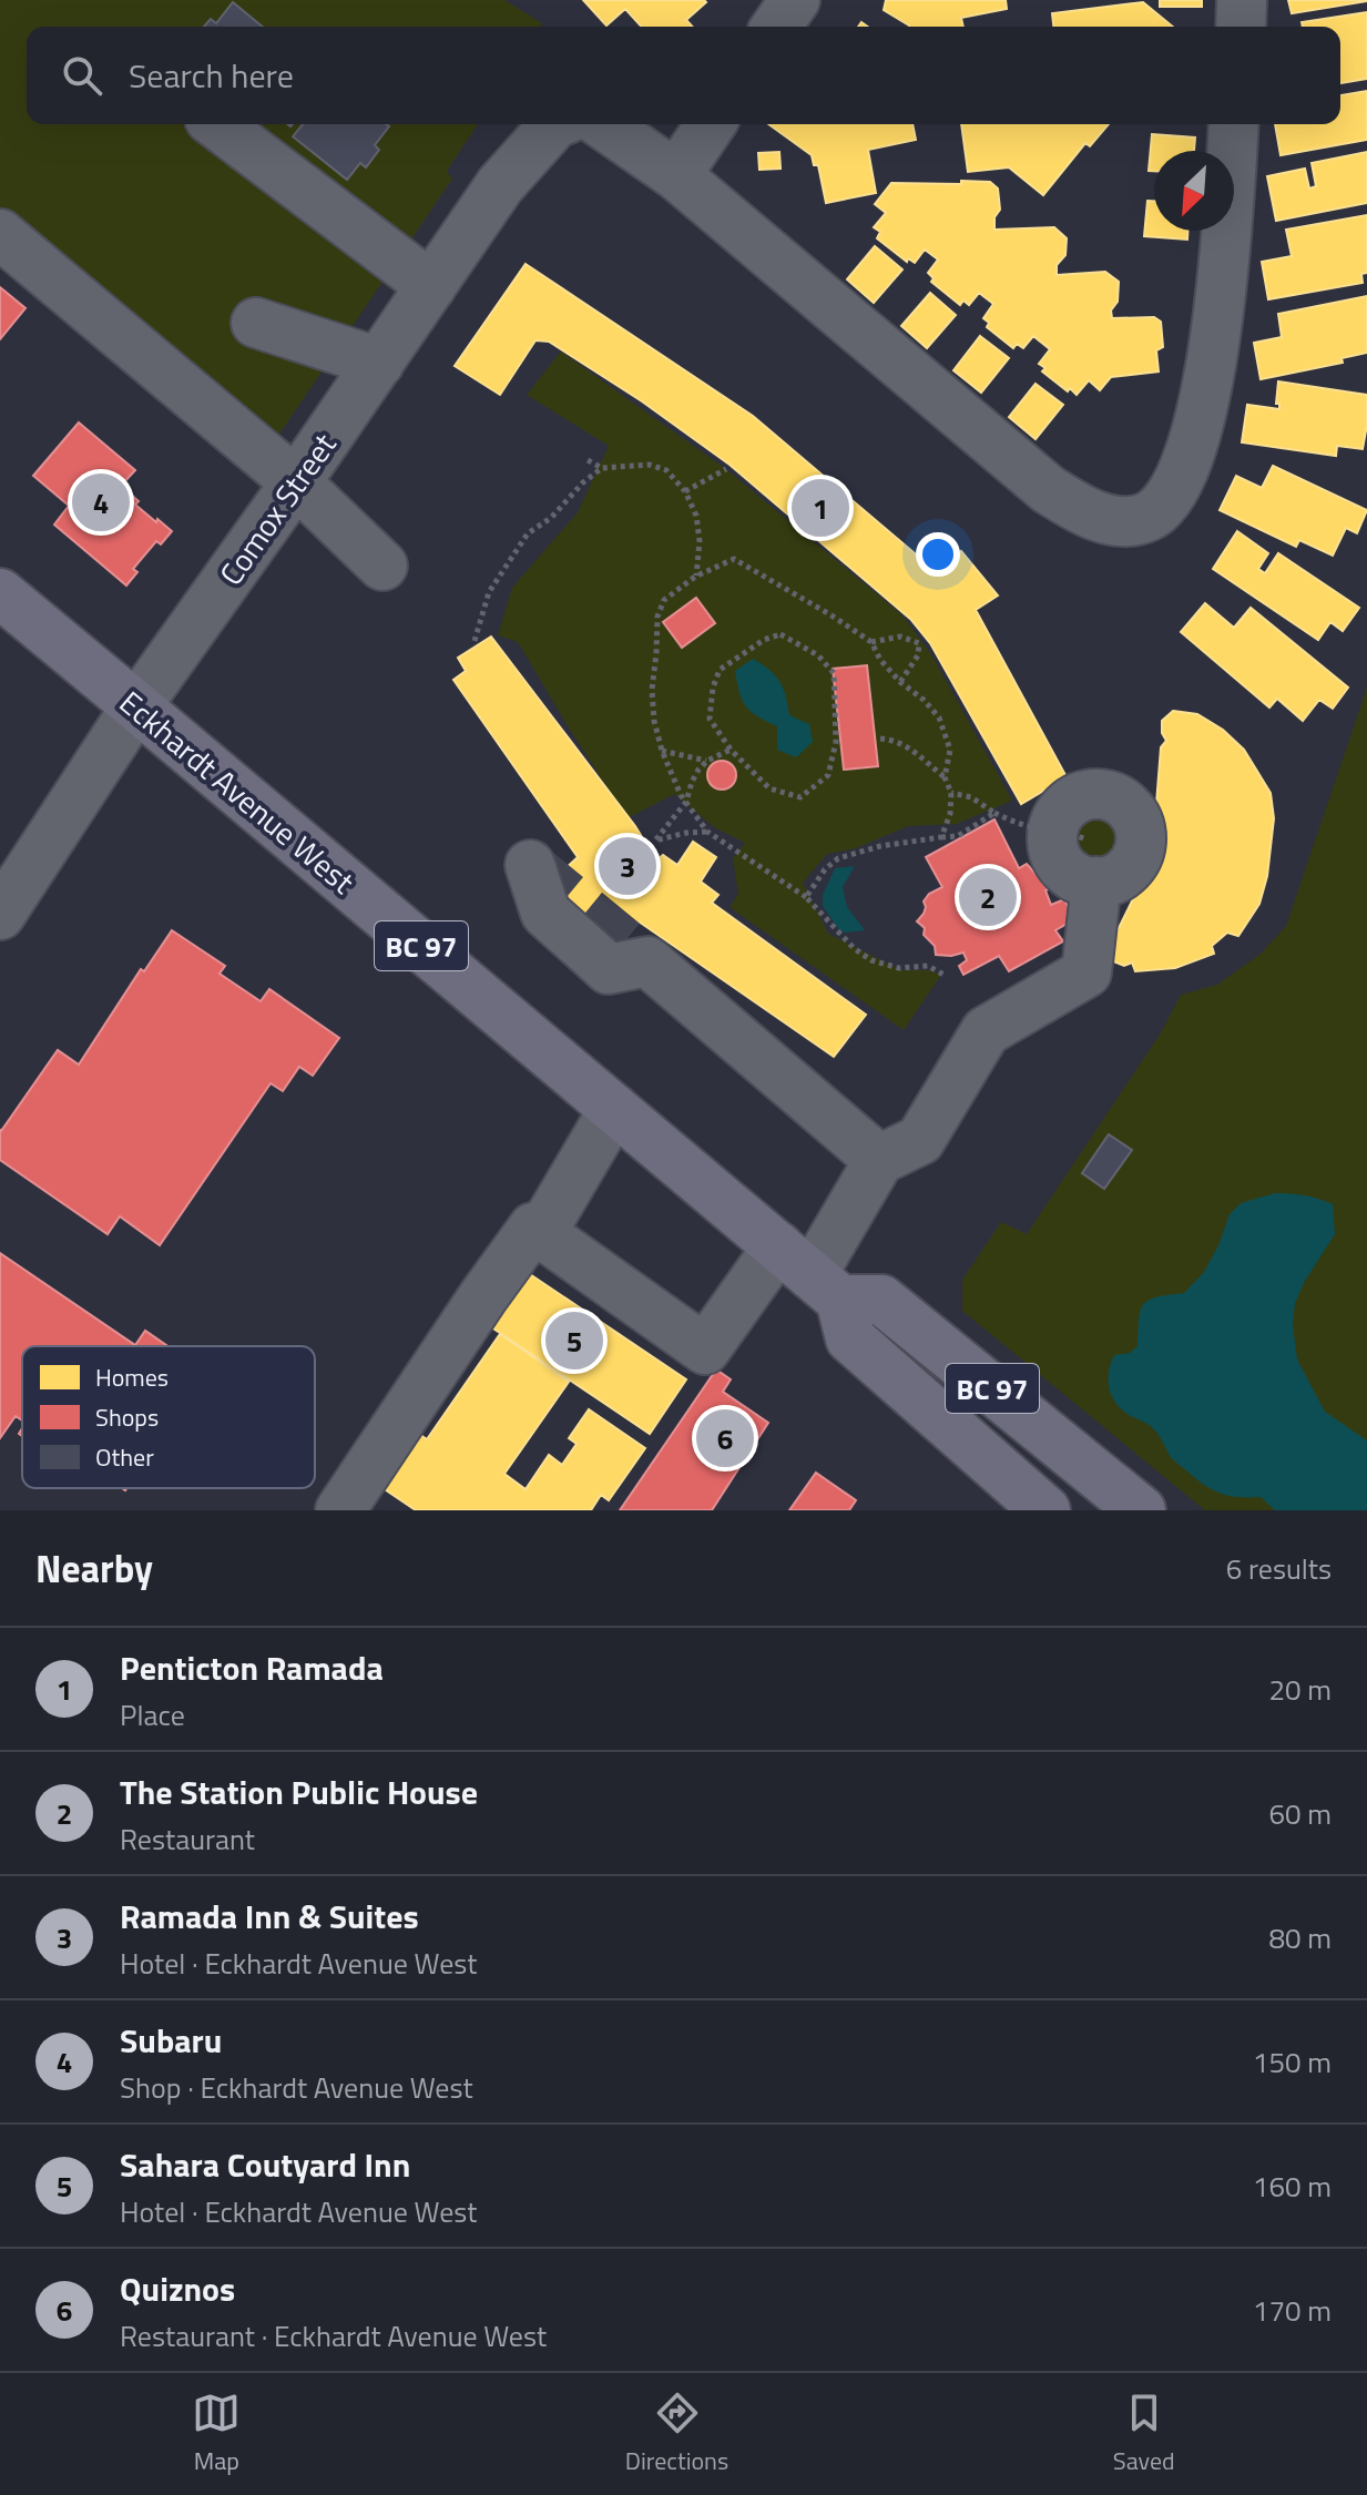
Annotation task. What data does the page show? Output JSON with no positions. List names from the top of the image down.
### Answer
{
  "streets": {
    "highway": ["Eckhardt Avenue West", "BC 97"],
    "street": ["Comox Street"]
  },
  "crossings": [
    ["Comox Street", "Eckhardt Avenue West"],
    ["Eckhardt Avenue West", "BC 97"]
  ],
  "legend": ["Homes", "Shops", "Other"],
  "north": "bottom left",
  "page": {
    "search": "Search here",
    "pins": [
      "4",
      "1",
      "3",
      "2",
      "5",
      "6"
    ],
    "heading": ["Nearby", "6 results"],
    "list": [
      {
        "mark": "1",
        "name": "Penticton Ramada",
        "note": "Place",
        "value": "20 m"
      },
      {
        "mark": "2",
        "name": "The Station Public House",
        "note": "Restaurant",
        "value": "60 m"
      },
      {
        "mark": "3",
        "name": "Ramada Inn & Suites",
        "note": "Hotel · Eckhardt Avenue West",
        "value": "80 m"
      },
      {
        "mark": "4",
        "name": "Subaru",
        "note": "Shop · Eckhardt Avenue West",
        "value": "150 m"
      },
      {
        "mark": "5",
        "name": "Sahara Coutyard Inn",
        "note": "Hotel · Eckhardt Avenue West",
        "value": "160 m"
      },
      {
        "mark": "6",
        "name": "Quiznos",
        "note": "Restaurant · Eckhardt Avenue West",
        "value": "170 m"
      }
    ],
    "nav": ["Map", "Directions", "Saved"]
  }
}
